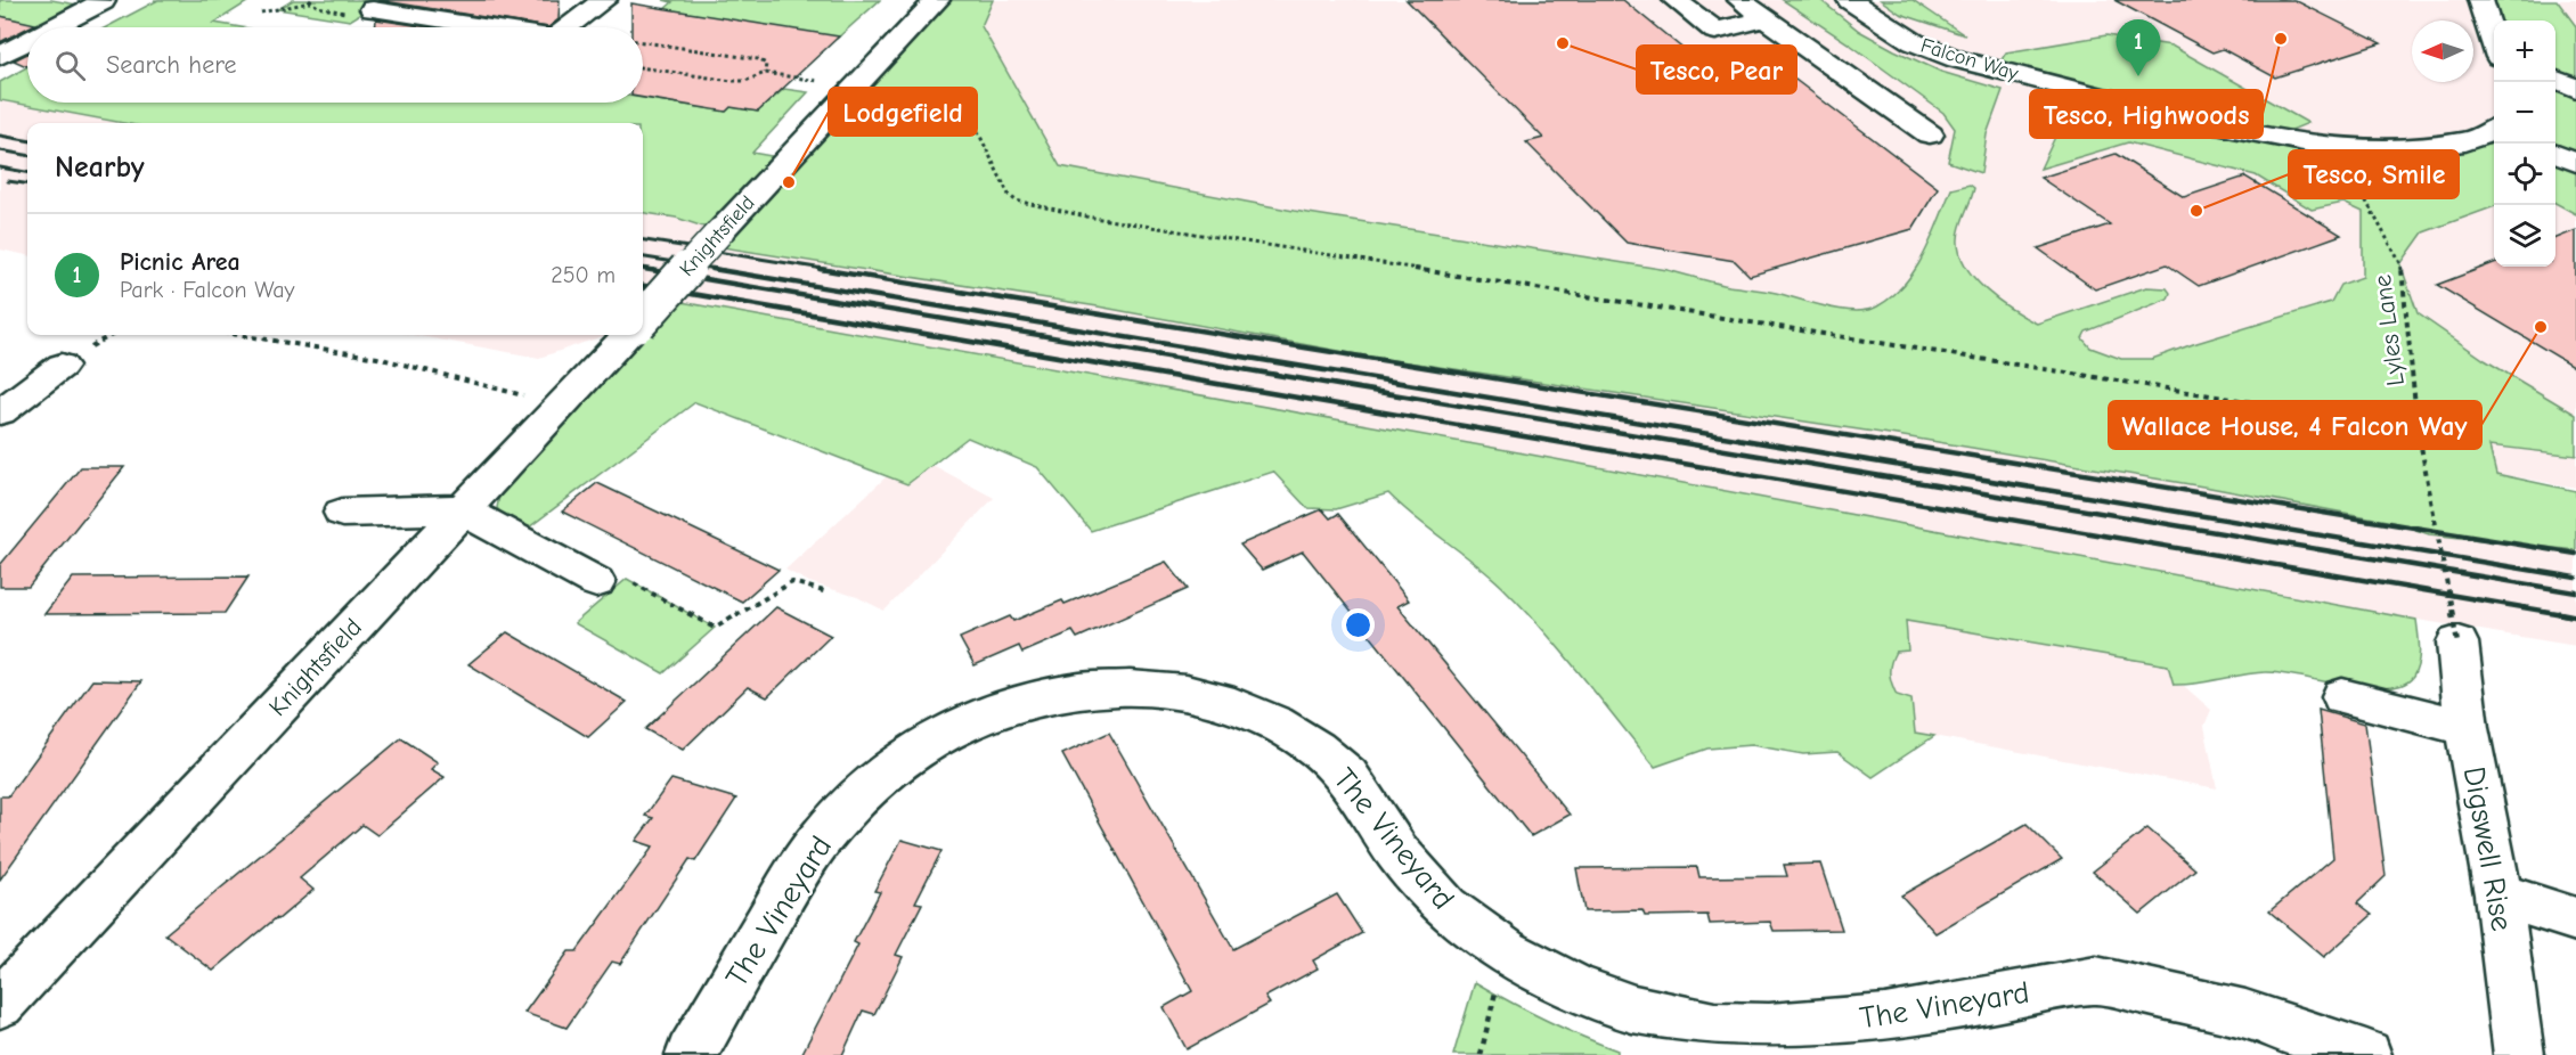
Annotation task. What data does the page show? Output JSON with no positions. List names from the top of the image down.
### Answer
{
  "streets": {
    "street": [
      "Falcon Way",
      "Knightsfield",
      "The Vineyard",
      "Digswell Rise"
    ],
    "path": ["Lyles Lane"]
  },
  "crossings": [
    ["Falcon Way", "Lyles Lane"],
    ["Lyles Lane", "Digswell Rise"]
  ],
  "places": [
    "Tesco, Highwoods",
    "Tesco, Pear",
    "Lodgefield",
    "Tesco, Smile",
    "Wallace House, 4 Falcon Way"
  ],
  "north": "left",
  "page": {
    "pins": "1",
    "map_buttons": ["+", "−"],
    "search": "Search here",
    "heading": "Nearby",
    "list": [
      {
        "mark": "1",
        "name": "Picnic Area",
        "note": "Park · Falcon Way",
        "value": "250 m"
      }
    ]
  }
}
